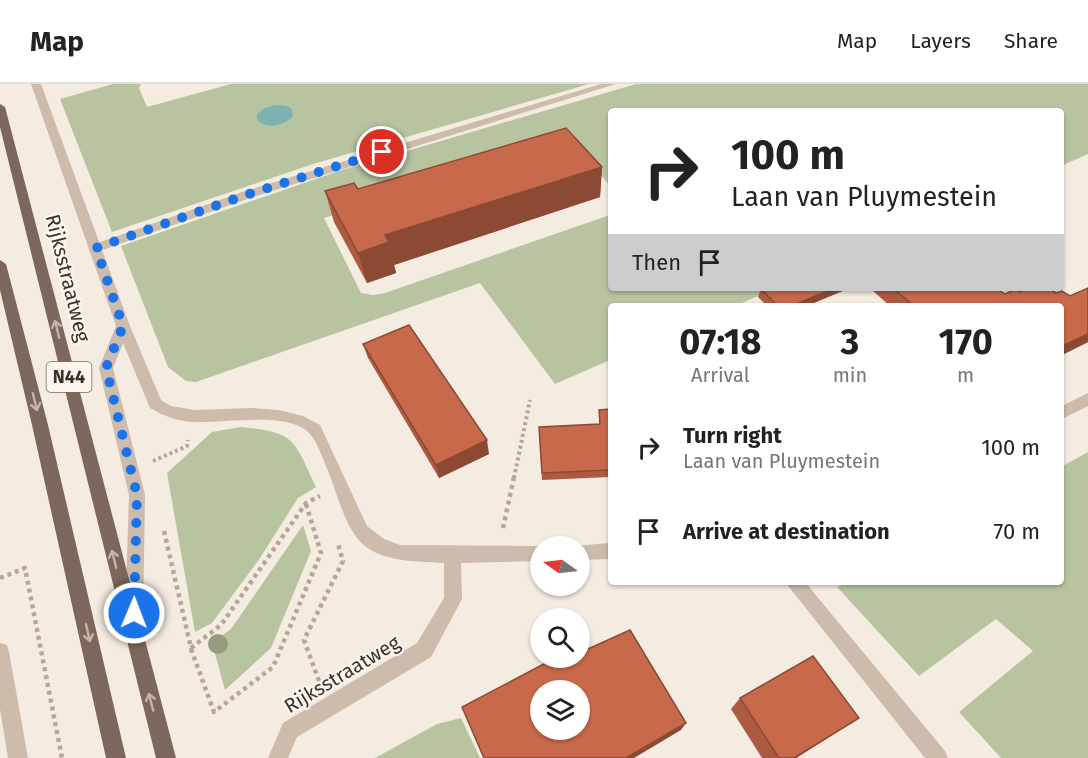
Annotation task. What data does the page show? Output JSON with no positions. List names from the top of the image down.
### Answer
{
  "streets": {
    "main road": ["Rijksstraatweg", "N44"]
  },
  "north": "left",
  "page": {
    "header": "Map",
    "nav": ["Map", "Layers", "Share"],
    "turn": ["100 m", "Laan van Pluymestein"],
    "then": "Then",
    "eta": [
      "07:18",
      "Arrival",
      "3",
      "min",
      "170",
      "m"
    ],
    "list": [
      {
        "name": "Turn right",
        "note": "Laan van Pluymestein",
        "value": "100 m"
      },
      {
        "name": "Arrive at destination",
        "value": "70 m"
      }
    ]
  }
}
